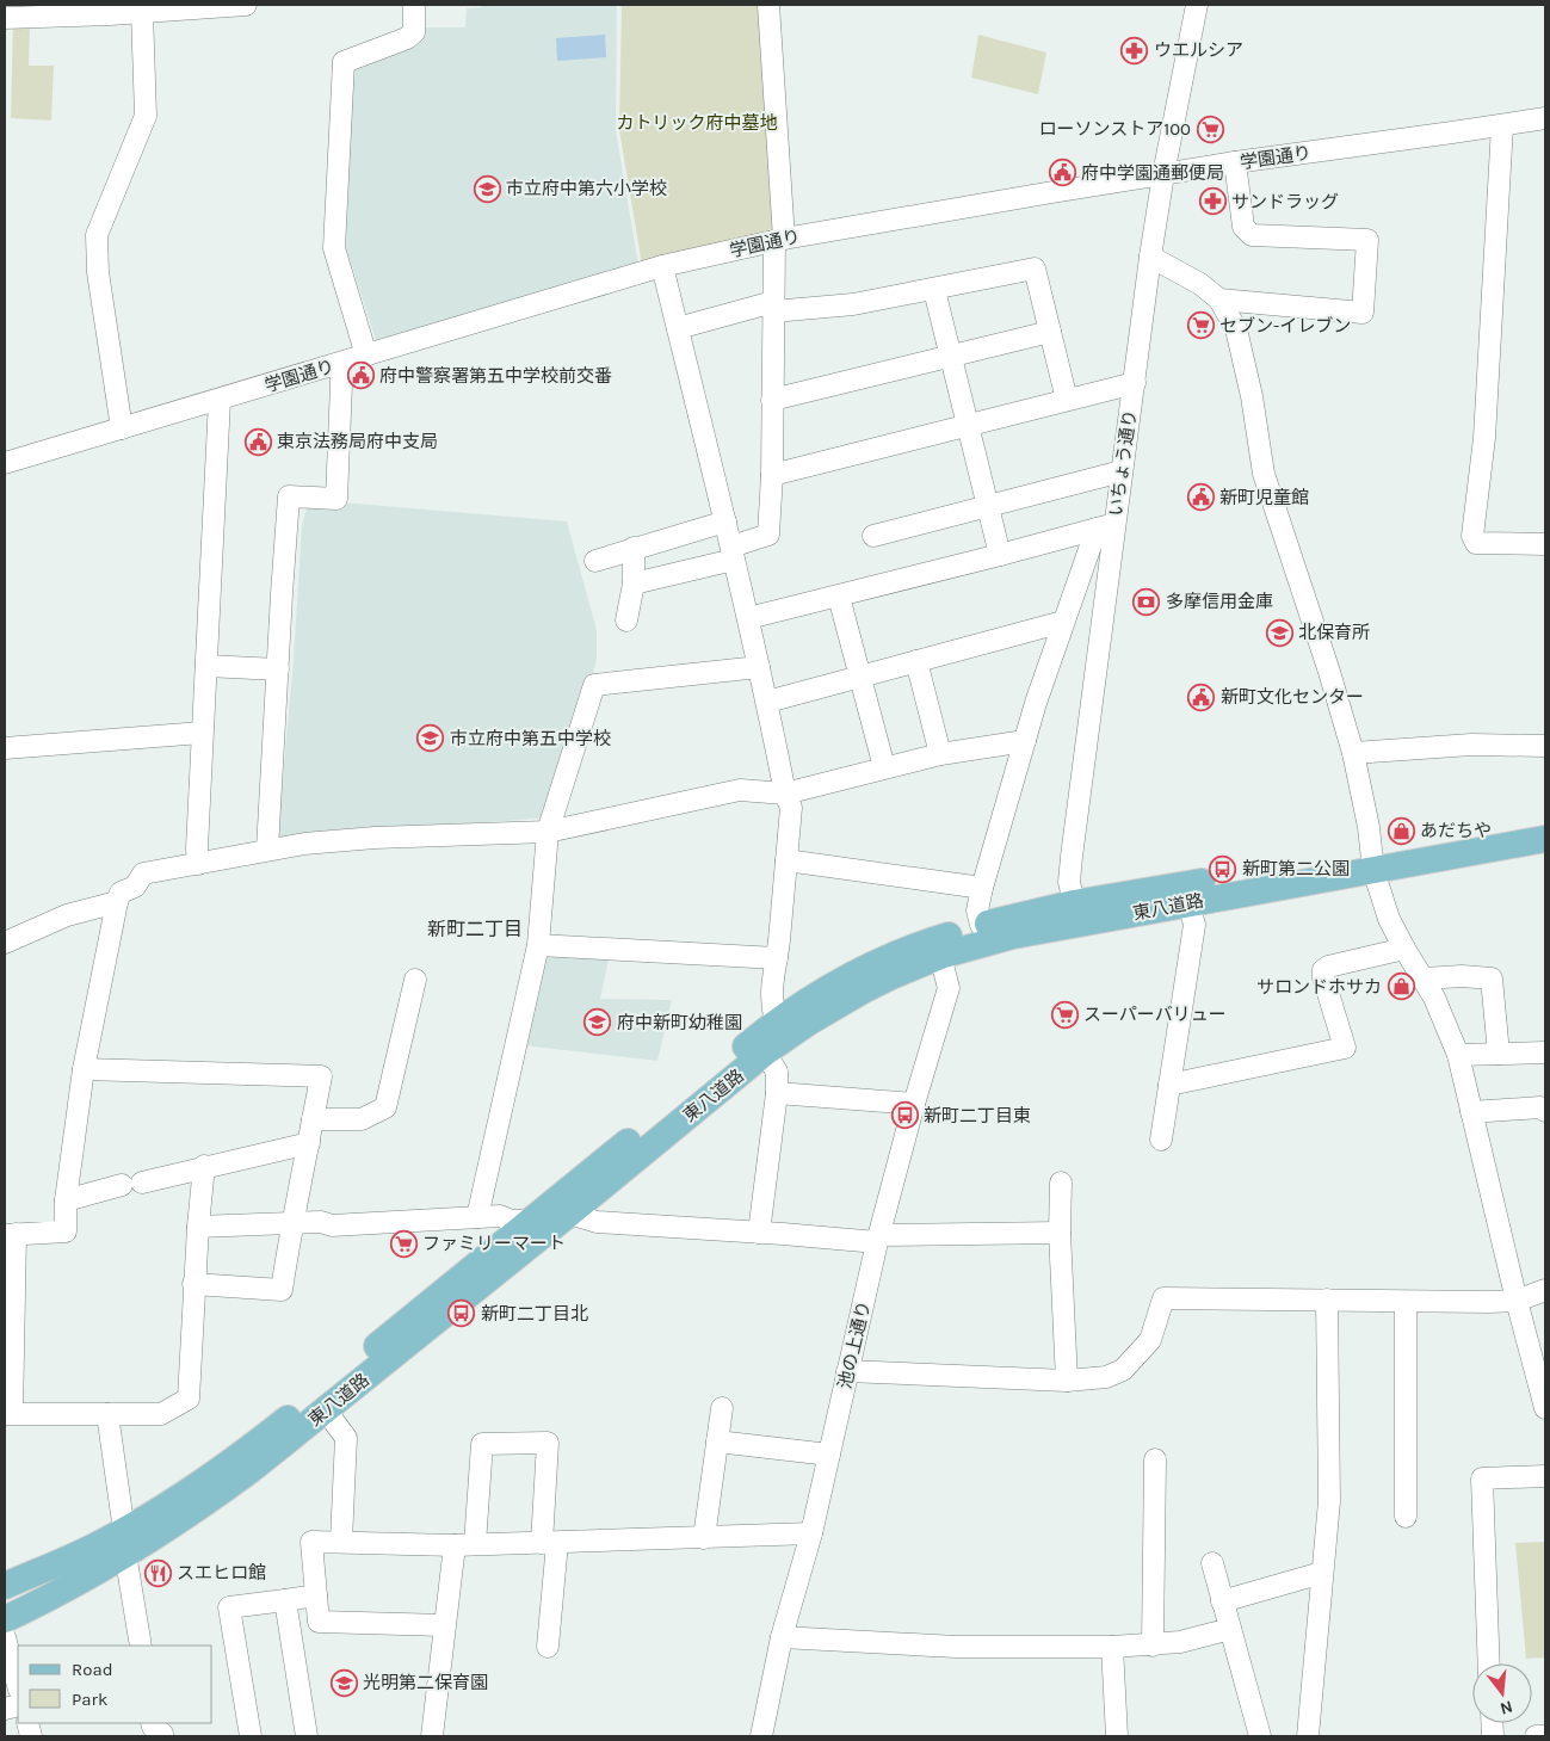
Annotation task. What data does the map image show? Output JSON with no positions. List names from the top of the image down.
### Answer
{
  "streets": {
    "main road": ["東八道路"],
    "street": ["学園通り", "いちょう通り", "池の上通り"]
  },
  "crossings": [
    ["学園通り", "いちょう通り"],
    ["いちょう通り", "東八道路"],
    ["東八道路", "池の上通り"]
  ],
  "districts": ["新町二丁目"],
  "parks": ["カトリック府中墓地"],
  "places": {
    "pharmacy": ["ウエルシア", "サンドラッグ"],
    "supermarket": [
      "ローソンストア100",
      "セブン-イレブン",
      "スーパーバリュー",
      "ファミリーマート"
    ],
    "public building": [
      "府中学園通郵便局",
      "府中警察署第五中学校前交番",
      "東京法務局府中支局",
      "新町児童館",
      "新町文化センター"
    ],
    "school or university": [
      "市立府中第六小学校",
      "北保育所",
      "市立府中第五中学校",
      "府中新町幼稚園",
      "光明第二保育園"
    ],
    "bank": ["多摩信用金庫"],
    "shop": ["あだちや", "サロンドホサカ"],
    "bus stop": ["新町第二公園", "新町二丁目東", "新町二丁目北"],
    "restaurant": ["スエヒロ館"]
  },
  "legend": ["Road", "Park"],
  "north": "bottom"
}
